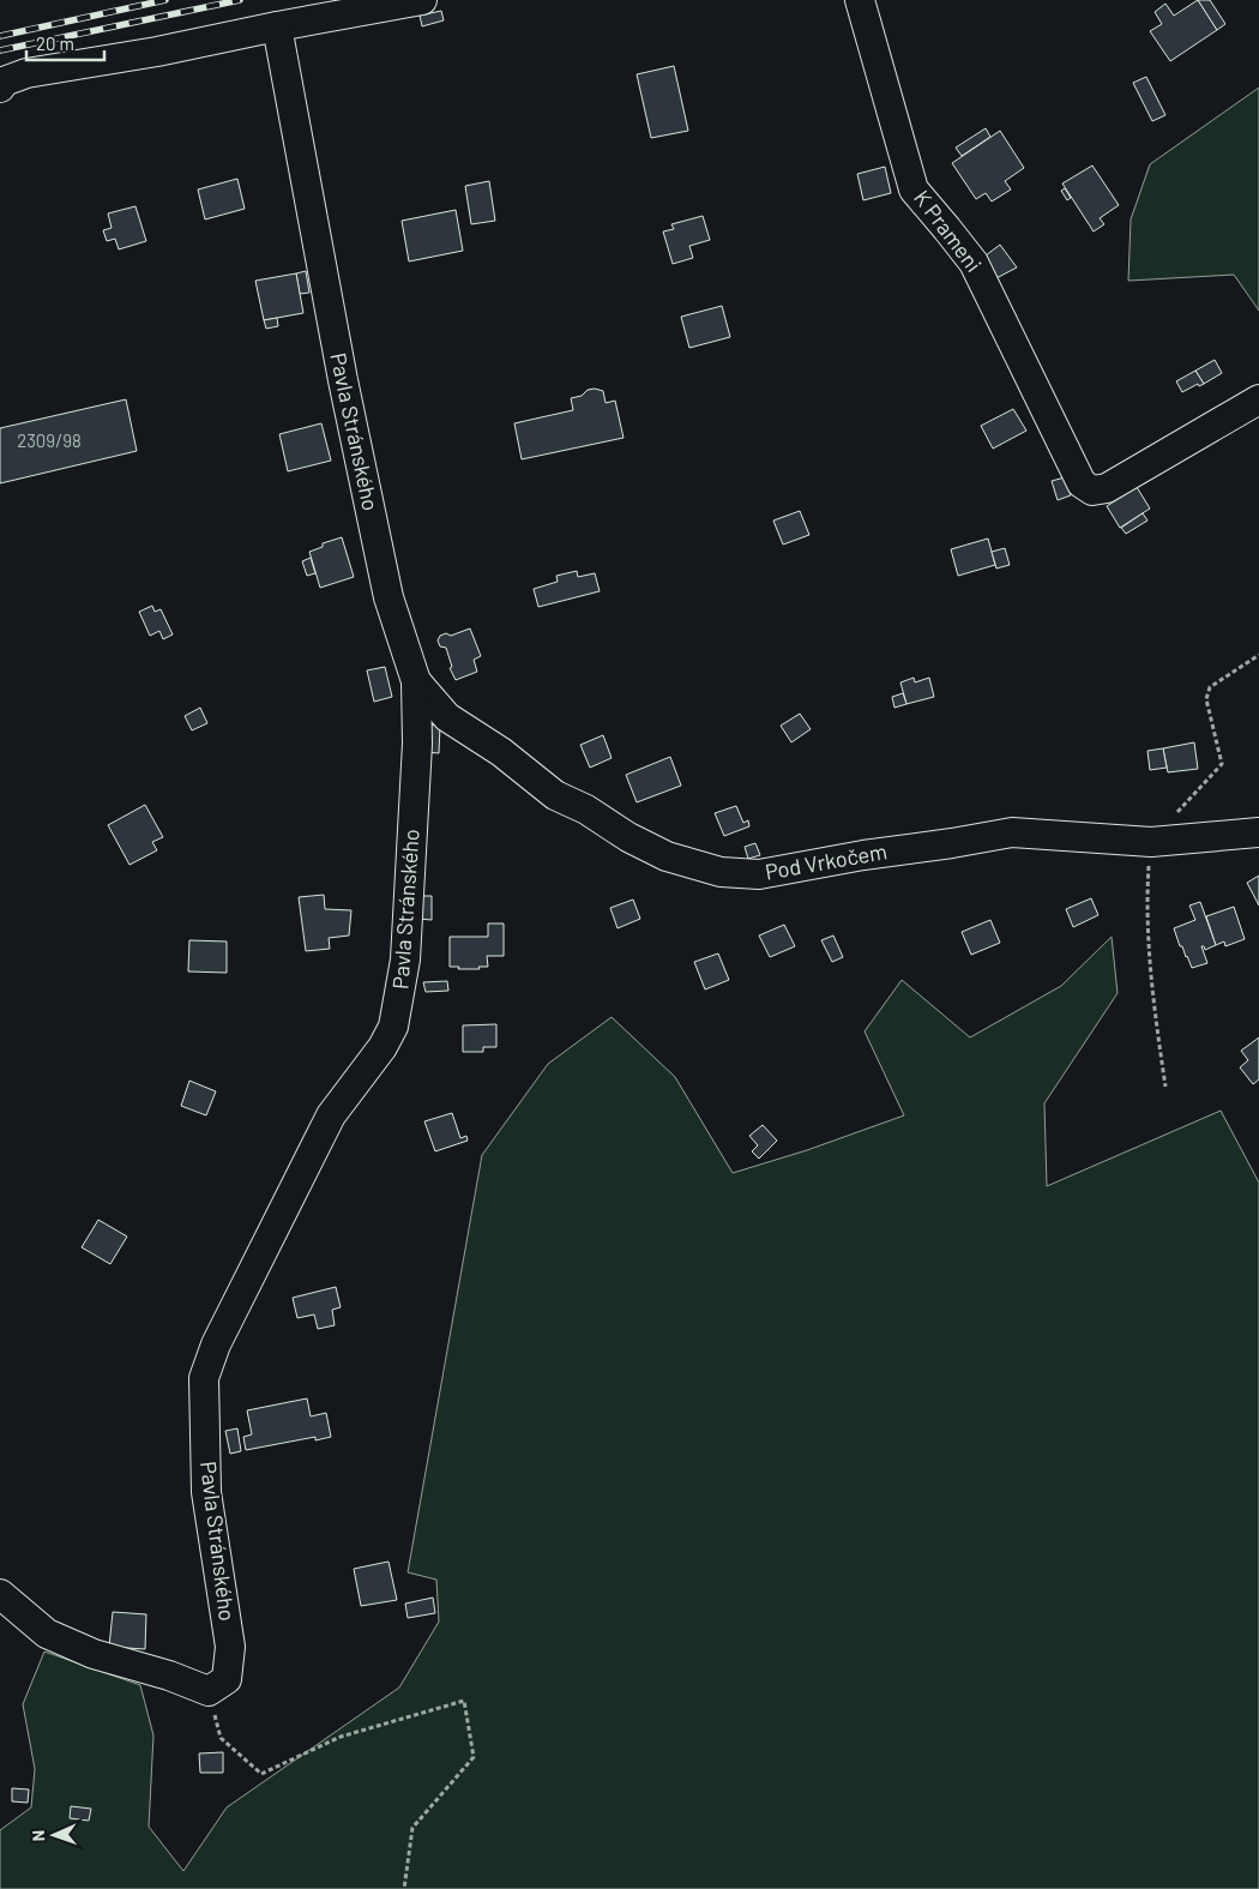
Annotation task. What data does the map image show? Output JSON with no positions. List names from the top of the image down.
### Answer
{
  "streets": {
    "street": ["K Prameni", "Pavla Stránského", "Pod Vrkočem"]
  },
  "crossings": [
    ["Pavla Stránského", "Pod Vrkočem"]
  ],
  "house_numbers": ["2309/98"],
  "scale_bar": "20 m",
  "north": "left"
}
